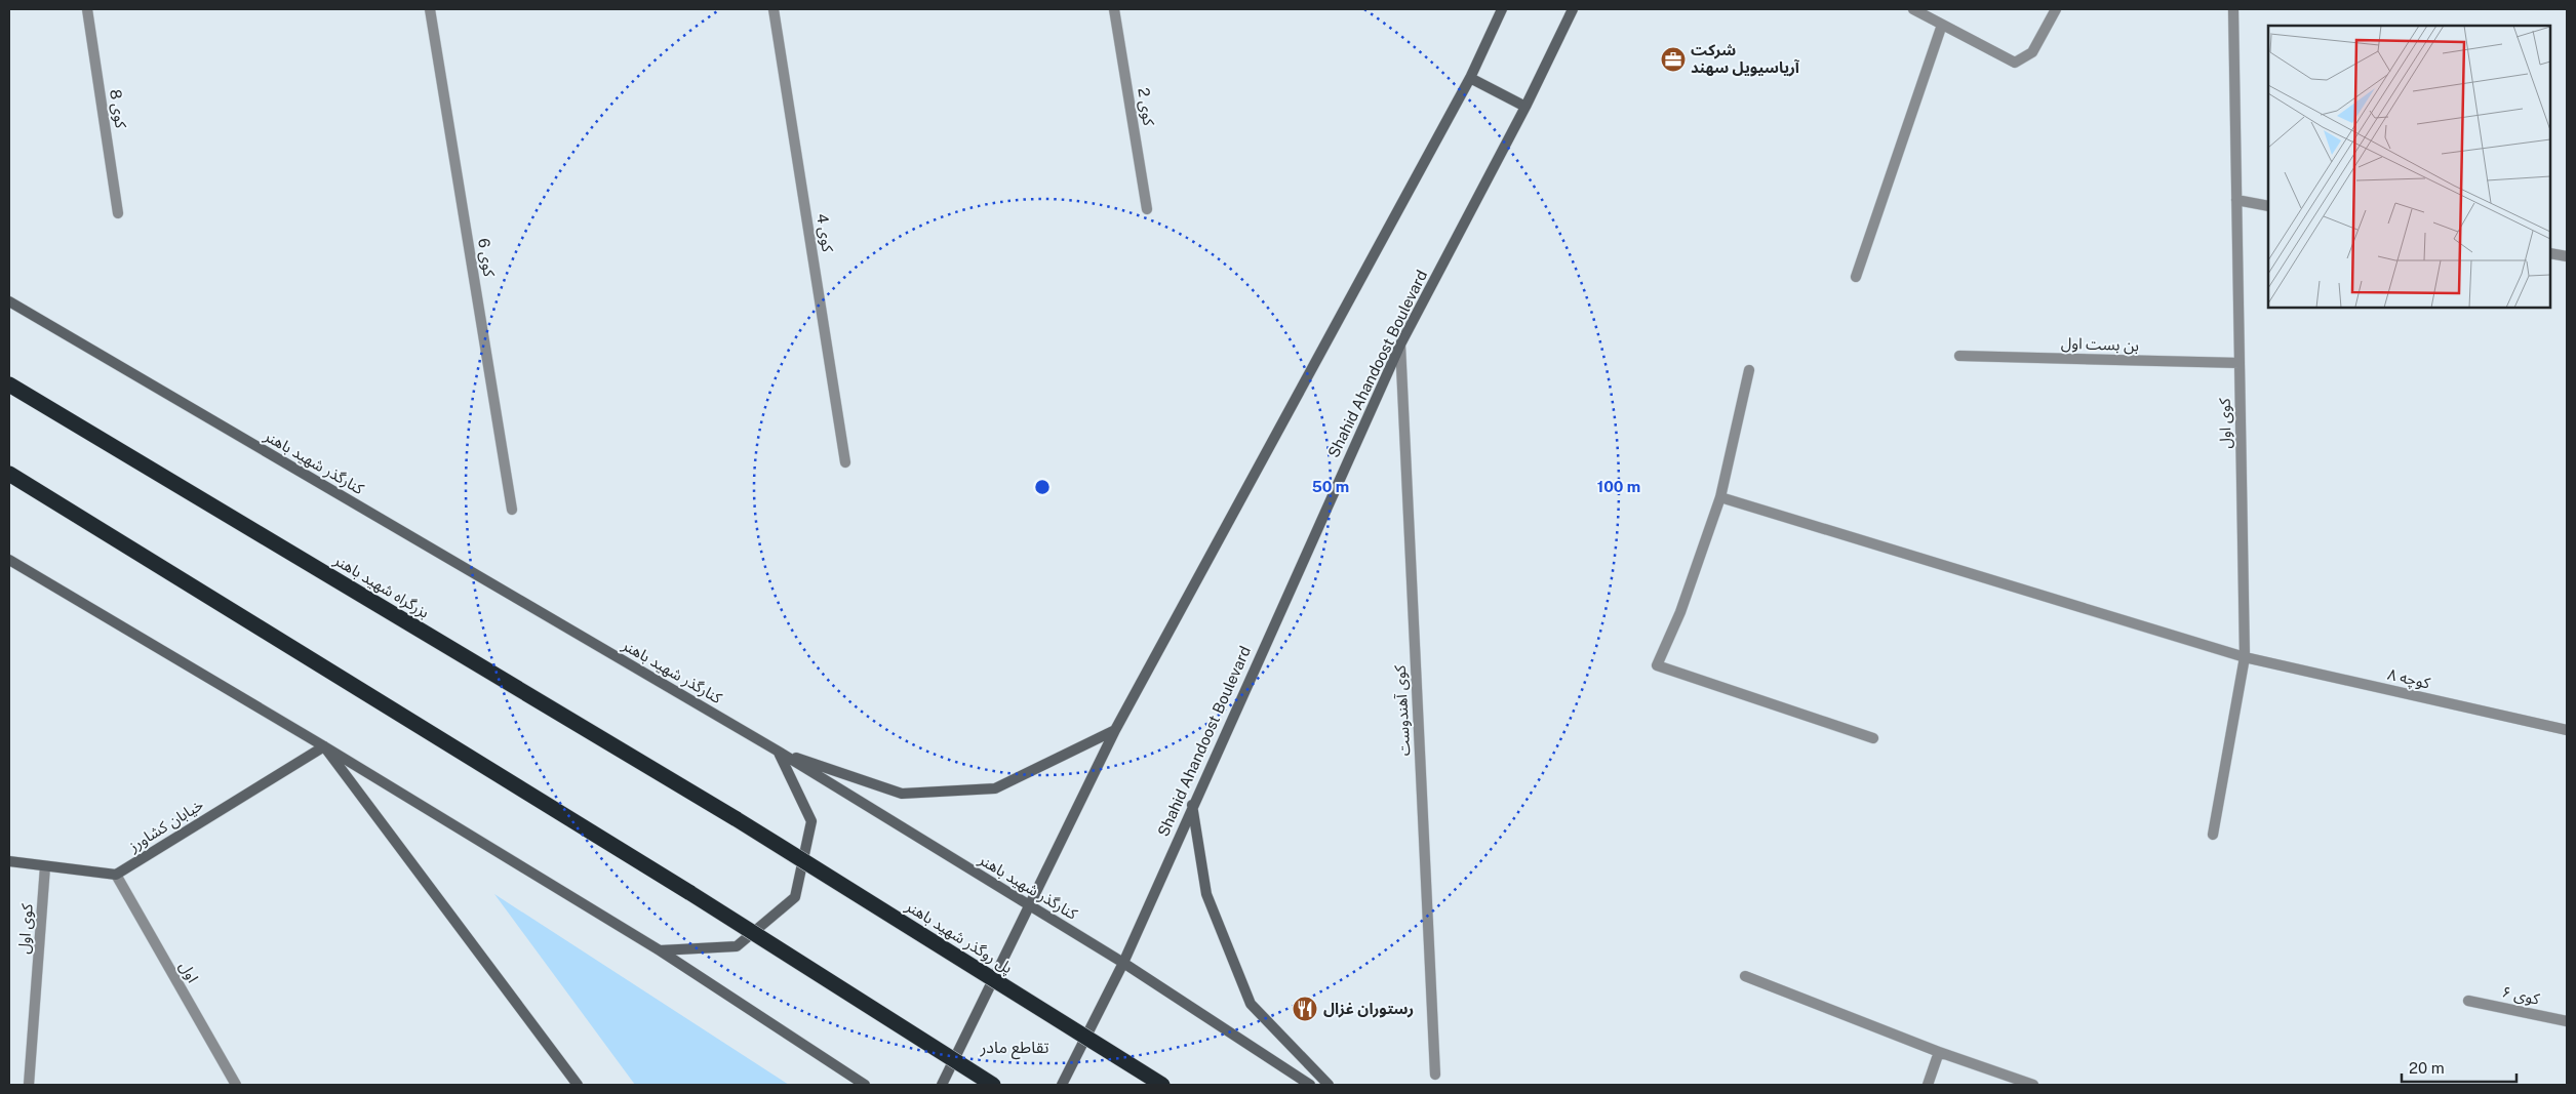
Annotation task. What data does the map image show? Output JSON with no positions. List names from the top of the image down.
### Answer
{
  "streets": {
    "highway": ["بزرگراه شهید باهنر", "پل روگذر شهید باهنر"],
    "main road": ["Shahid Ahandoost Boulevard", "کنارگذر شهید باهنر", "خیابان کشاورز"],
    "street": [
      "کوی 2",
      "کوی 8",
      "کوی 4",
      "کوی 6",
      "بن بست اول",
      "کوی اول",
      "کوچه ۸",
      "کوی آهندوست",
      "اول",
      "کوی ۶"
    ]
  },
  "crossings": [
    ["بن بست اول", "کوی اول"],
    ["Shahid Ahandoost Boulevard", "کنارگذر شهید باهنر"],
    ["Shahid Ahandoost Boulevard", "کوی آهندوست"],
    ["کوی اول", "کوچه ۸"],
    ["بزرگراه شهید باهنر", "پل روگذر شهید باهنر"],
    ["خیابان کشاورز", "اول"]
  ],
  "districts": ["تقاطع مادر"],
  "places": {
    "office": ["شرکت آریاسیویل سهند"],
    "restaurant": ["رستوران غزال"]
  },
  "scale_bar": "20 m",
  "rings": ["50 m", "100 m"]
}
